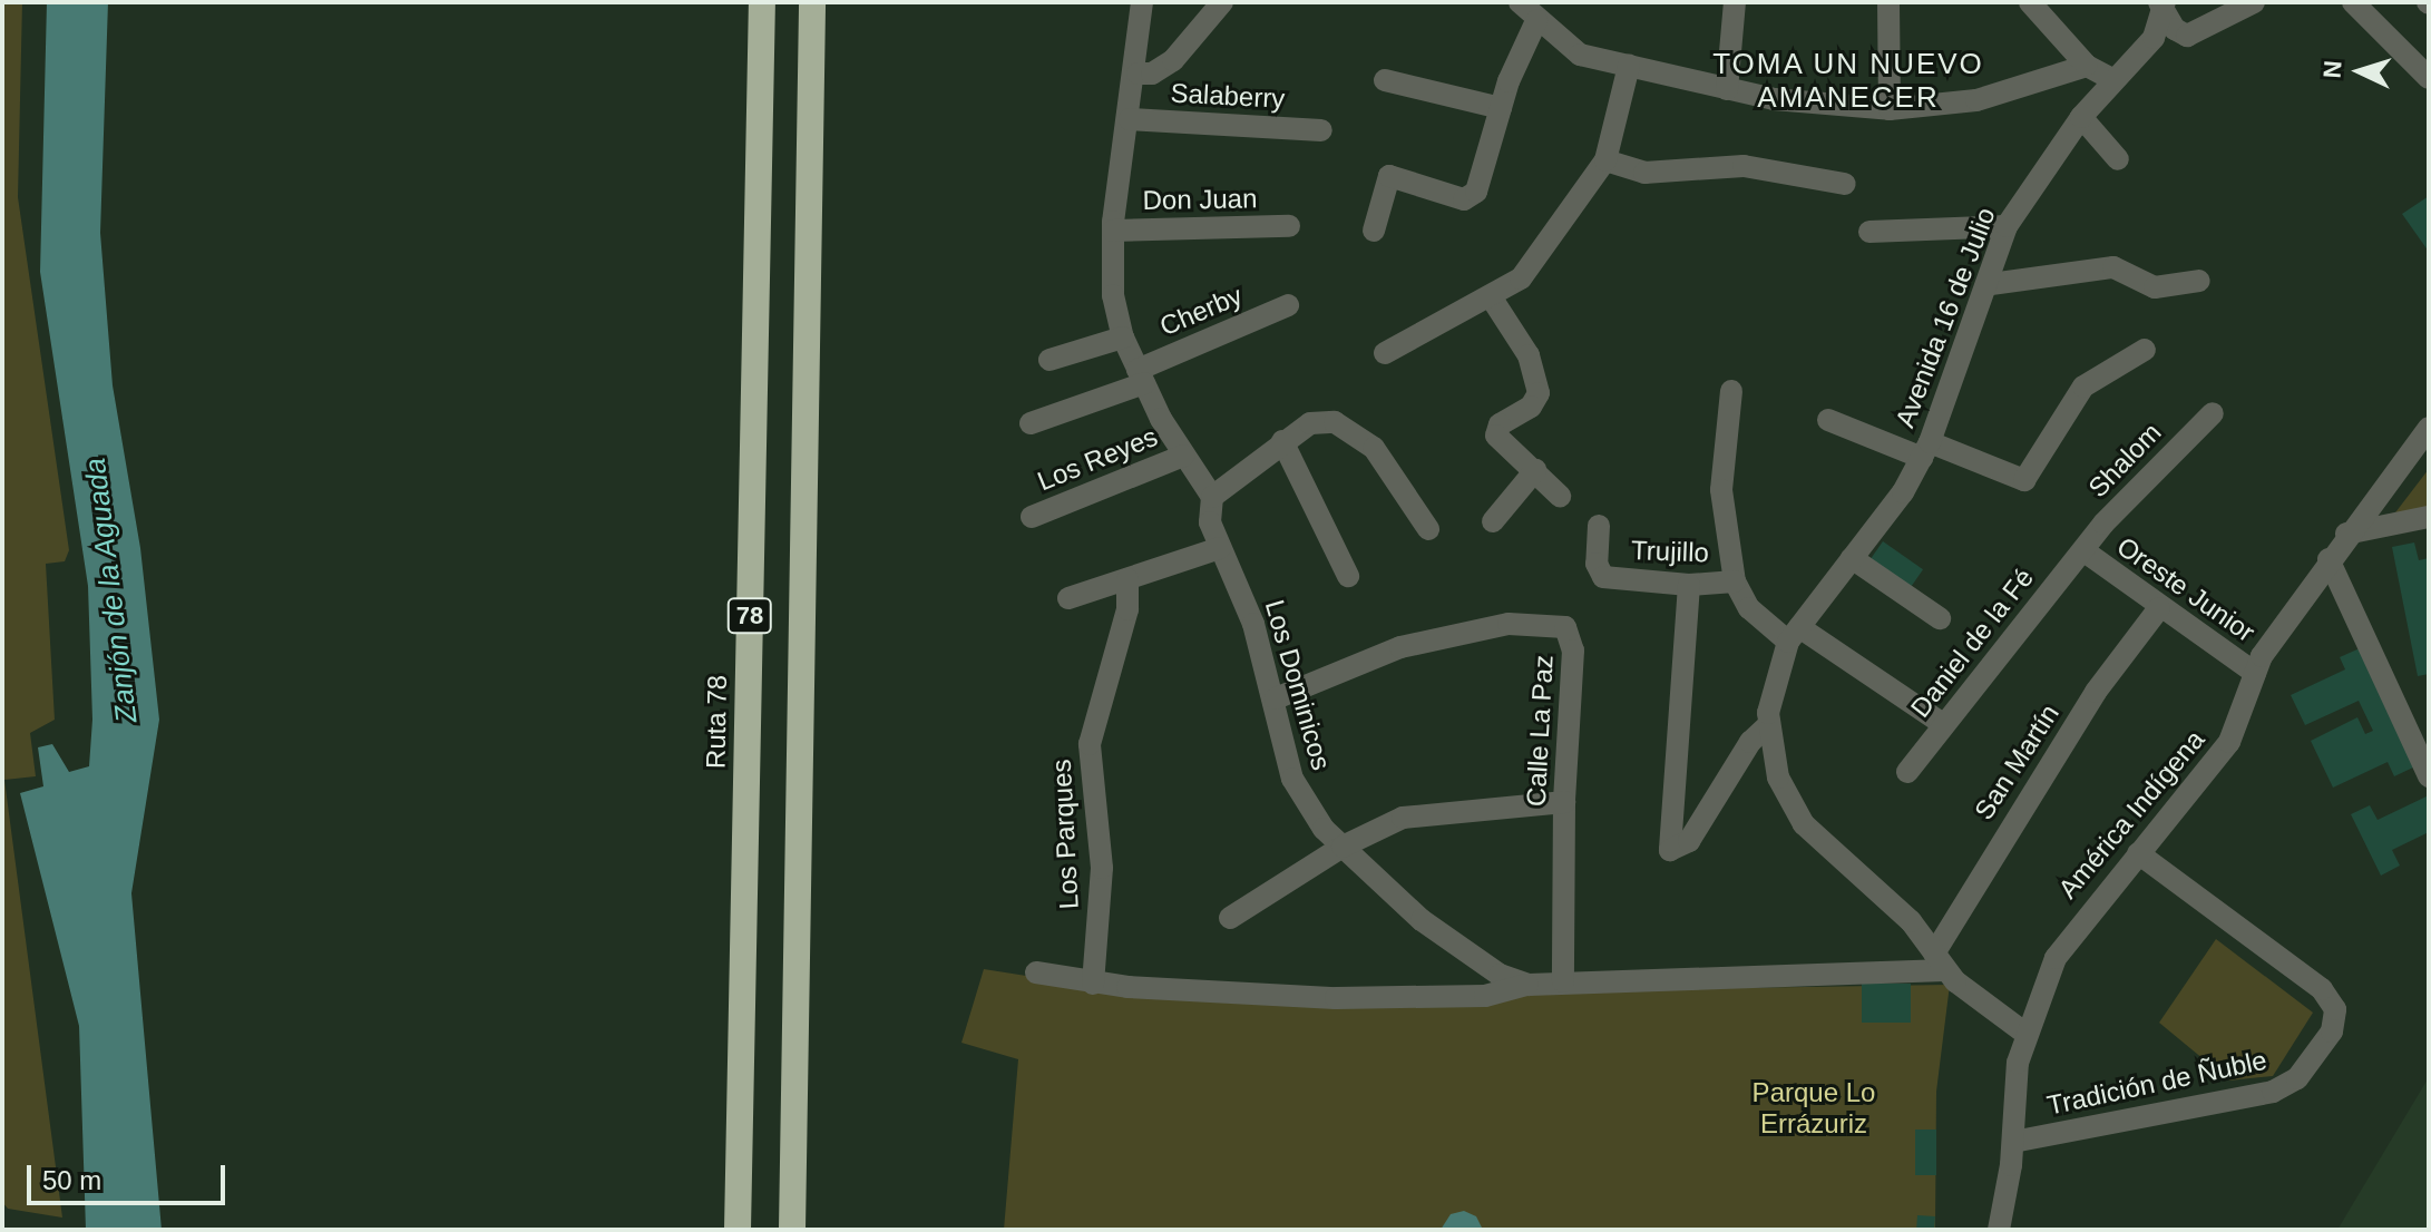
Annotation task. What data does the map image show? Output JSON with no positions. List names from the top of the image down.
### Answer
{
  "streets": {
    "highway": ["78", "Ruta 78"],
    "street": [
      "Salaberry",
      "Don Juan",
      "Cherby",
      "Avenida 16 de Julio",
      "Los Reyes",
      "Shalom",
      "Trujillo",
      "Oreste Junior",
      "Daniel de la Fé",
      "Los Dominicos",
      "Calle La Paz",
      "San Martín",
      "América Indígena",
      "Los Parques",
      "Tradición de Ñuble"
    ]
  },
  "crossings": [
    ["Salaberry", "Los Dominicos"],
    ["Don Juan", "Los Dominicos"],
    ["Cherby", "Los Dominicos"],
    ["Avenida 16 de Julio", "Los Dominicos"],
    ["Avenida 16 de Julio", "San Martín"],
    ["Avenida 16 de Julio", "América Indígena"],
    ["Los Reyes", "Los Dominicos"],
    ["Shalom", "Oreste Junior"],
    ["Shalom", "Daniel de la Fé"],
    ["Oreste Junior", "Daniel de la Fé"],
    ["Oreste Junior", "San Martín"],
    ["Oreste Junior", "América Indígena"],
    ["Los Dominicos", "Calle La Paz"],
    ["Los Dominicos", "San Martín"],
    ["Los Dominicos", "Los Parques"],
    ["América Indígena", "Tradición de Ñuble"]
  ],
  "districts": ["TOMA UN NUEVO AMANECER"],
  "water": ["Zanjón de la Aguada"],
  "parks": ["Parque Lo Errázuriz"],
  "scale_bar": "50 m",
  "north": "left"
}
